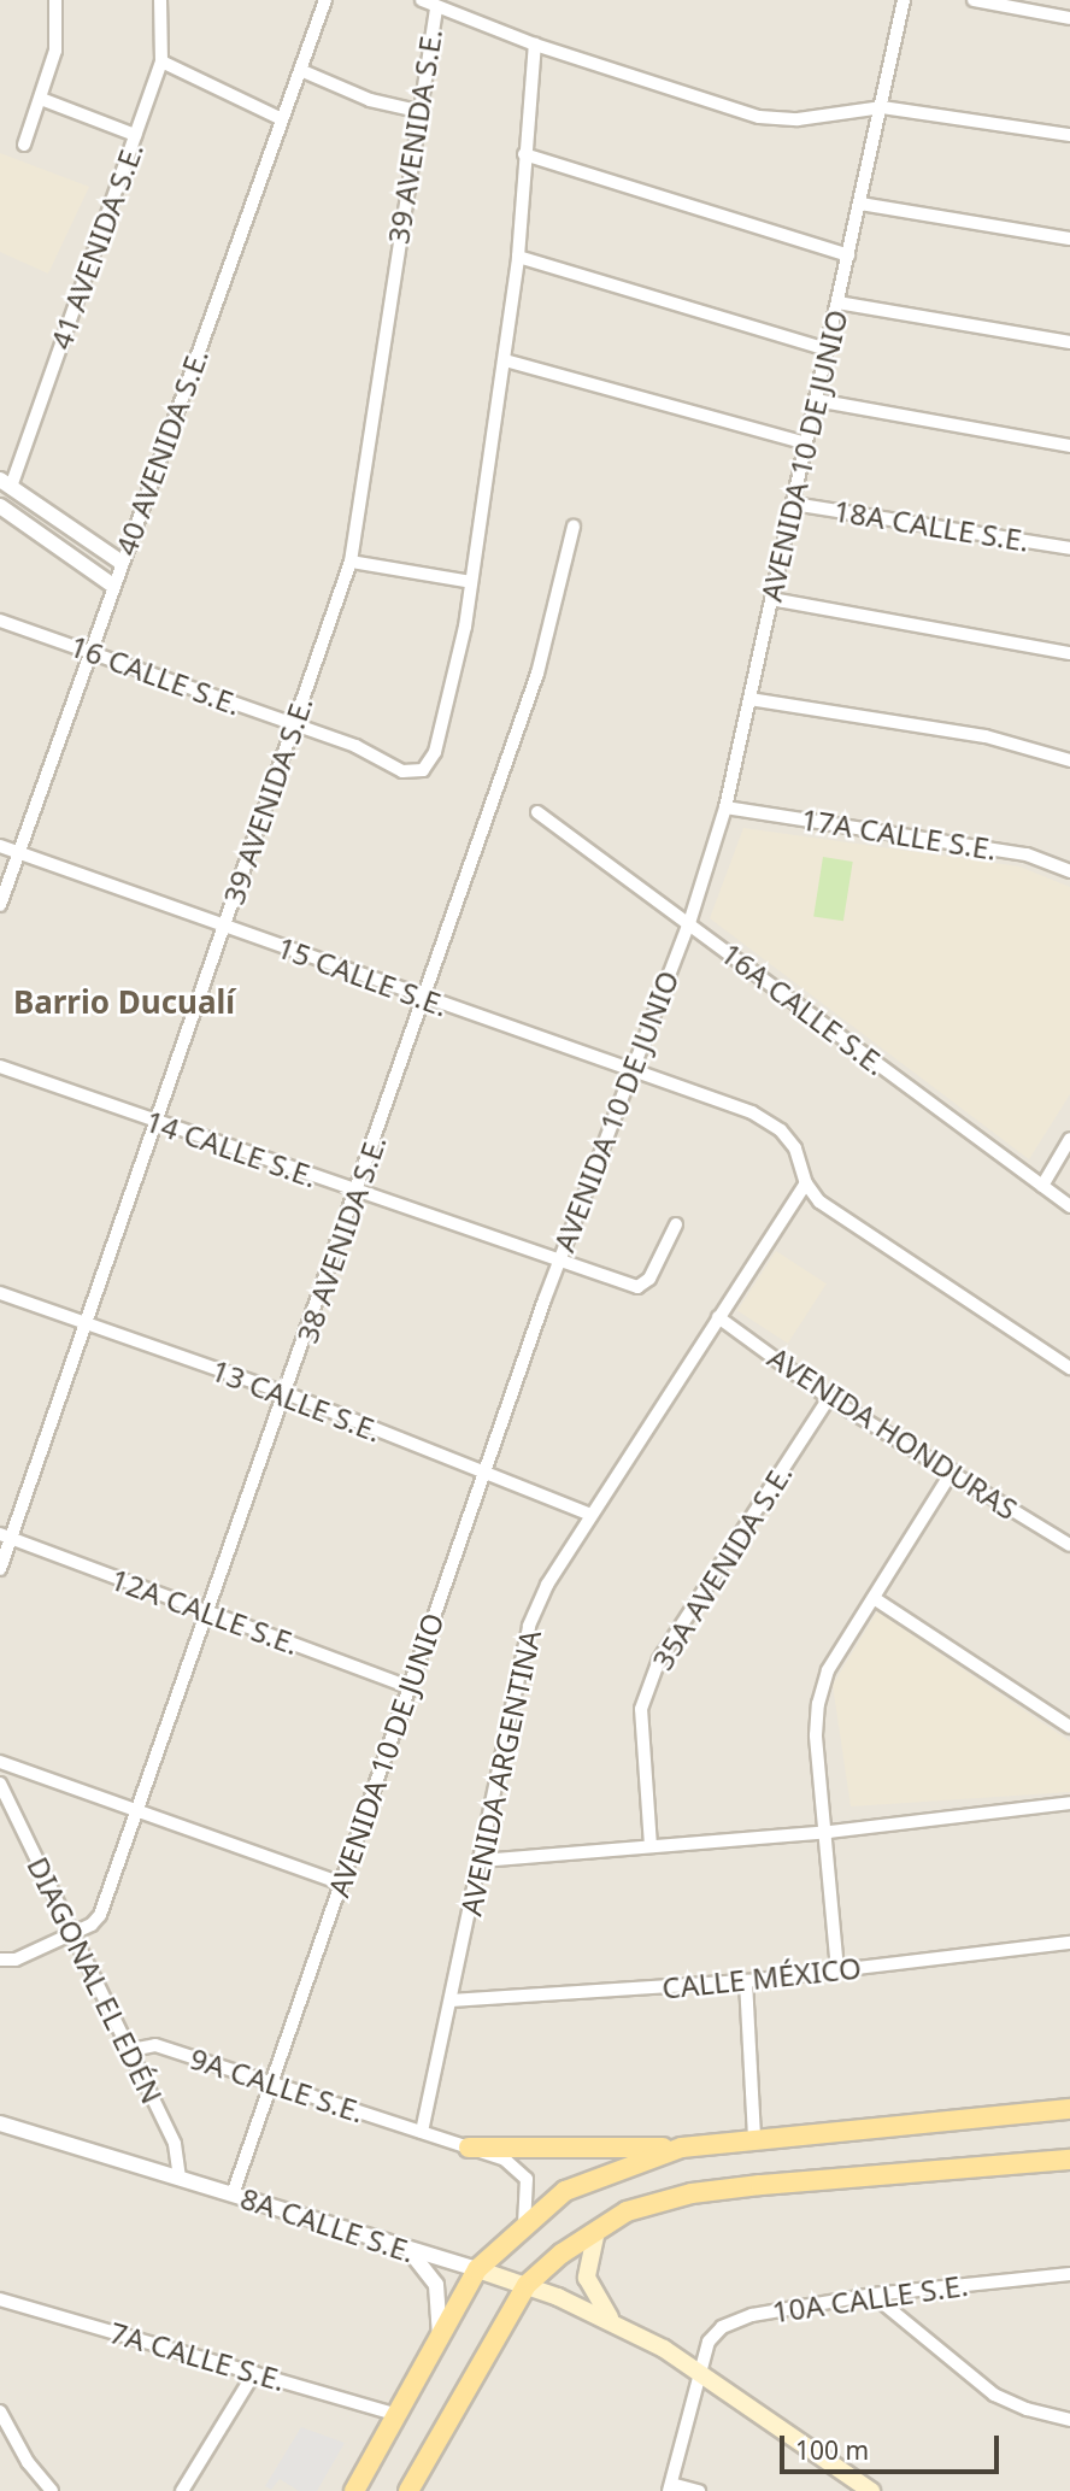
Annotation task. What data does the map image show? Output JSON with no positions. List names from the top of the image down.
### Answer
{
  "streets": {
    "street": [
      "39 AVENIDA S.E.",
      "41 AVENIDA S.E.",
      "40 AVENIDA S.E.",
      "AVENIDA 10 DE JUNIO",
      "18A CALLE S.E.",
      "16 CALLE S.E.",
      "17A CALLE S.E.",
      "15 CALLE S.E.",
      "16A CALLE S.E.",
      "14 CALLE S.E.",
      "38 AVENIDA S.E.",
      "13 CALLE S.E.",
      "AVENIDA HONDURAS",
      "35A AVENIDA S.E.",
      "12A CALLE S.E.",
      "AVENIDA ARGENTINA",
      "CALLE MÉXICO",
      "DIAGONAL EL EDÉN",
      "9A CALLE S.E.",
      "8A CALLE S.E.",
      "10A CALLE S.E.",
      "7A CALLE S.E."
    ]
  },
  "crossings": [
    ["39 AVENIDA S.E.", "16 CALLE S.E."],
    ["39 AVENIDA S.E.", "15 CALLE S.E."],
    ["39 AVENIDA S.E.", "14 CALLE S.E."],
    ["39 AVENIDA S.E.", "13 CALLE S.E."],
    ["39 AVENIDA S.E.", "12A CALLE S.E."],
    ["40 AVENIDA S.E.", "16 CALLE S.E."],
    ["40 AVENIDA S.E.", "15 CALLE S.E."],
    ["AVENIDA 10 DE JUNIO", "18A CALLE S.E."],
    ["AVENIDA 10 DE JUNIO", "17A CALLE S.E."],
    ["AVENIDA 10 DE JUNIO", "15 CALLE S.E."],
    ["AVENIDA 10 DE JUNIO", "16A CALLE S.E."],
    ["AVENIDA 10 DE JUNIO", "14 CALLE S.E."],
    ["AVENIDA 10 DE JUNIO", "13 CALLE S.E."],
    ["AVENIDA 10 DE JUNIO", "12A CALLE S.E."],
    ["AVENIDA 10 DE JUNIO", "9A CALLE S.E."],
    ["AVENIDA 10 DE JUNIO", "8A CALLE S.E."],
    ["15 CALLE S.E.", "38 AVENIDA S.E."],
    ["15 CALLE S.E.", "AVENIDA ARGENTINA"],
    ["14 CALLE S.E.", "38 AVENIDA S.E."],
    ["38 AVENIDA S.E.", "13 CALLE S.E."],
    ["38 AVENIDA S.E.", "12A CALLE S.E."],
    ["38 AVENIDA S.E.", "DIAGONAL EL EDÉN"],
    ["13 CALLE S.E.", "AVENIDA ARGENTINA"],
    ["AVENIDA HONDURAS", "35A AVENIDA S.E."],
    ["AVENIDA HONDURAS", "AVENIDA ARGENTINA"],
    ["AVENIDA ARGENTINA", "CALLE MÉXICO"],
    ["AVENIDA ARGENTINA", "9A CALLE S.E."],
    ["DIAGONAL EL EDÉN", "9A CALLE S.E."],
    ["DIAGONAL EL EDÉN", "8A CALLE S.E."]
  ],
  "districts": ["Barrio Ducualí"],
  "scale_bar": "100 m"
}
